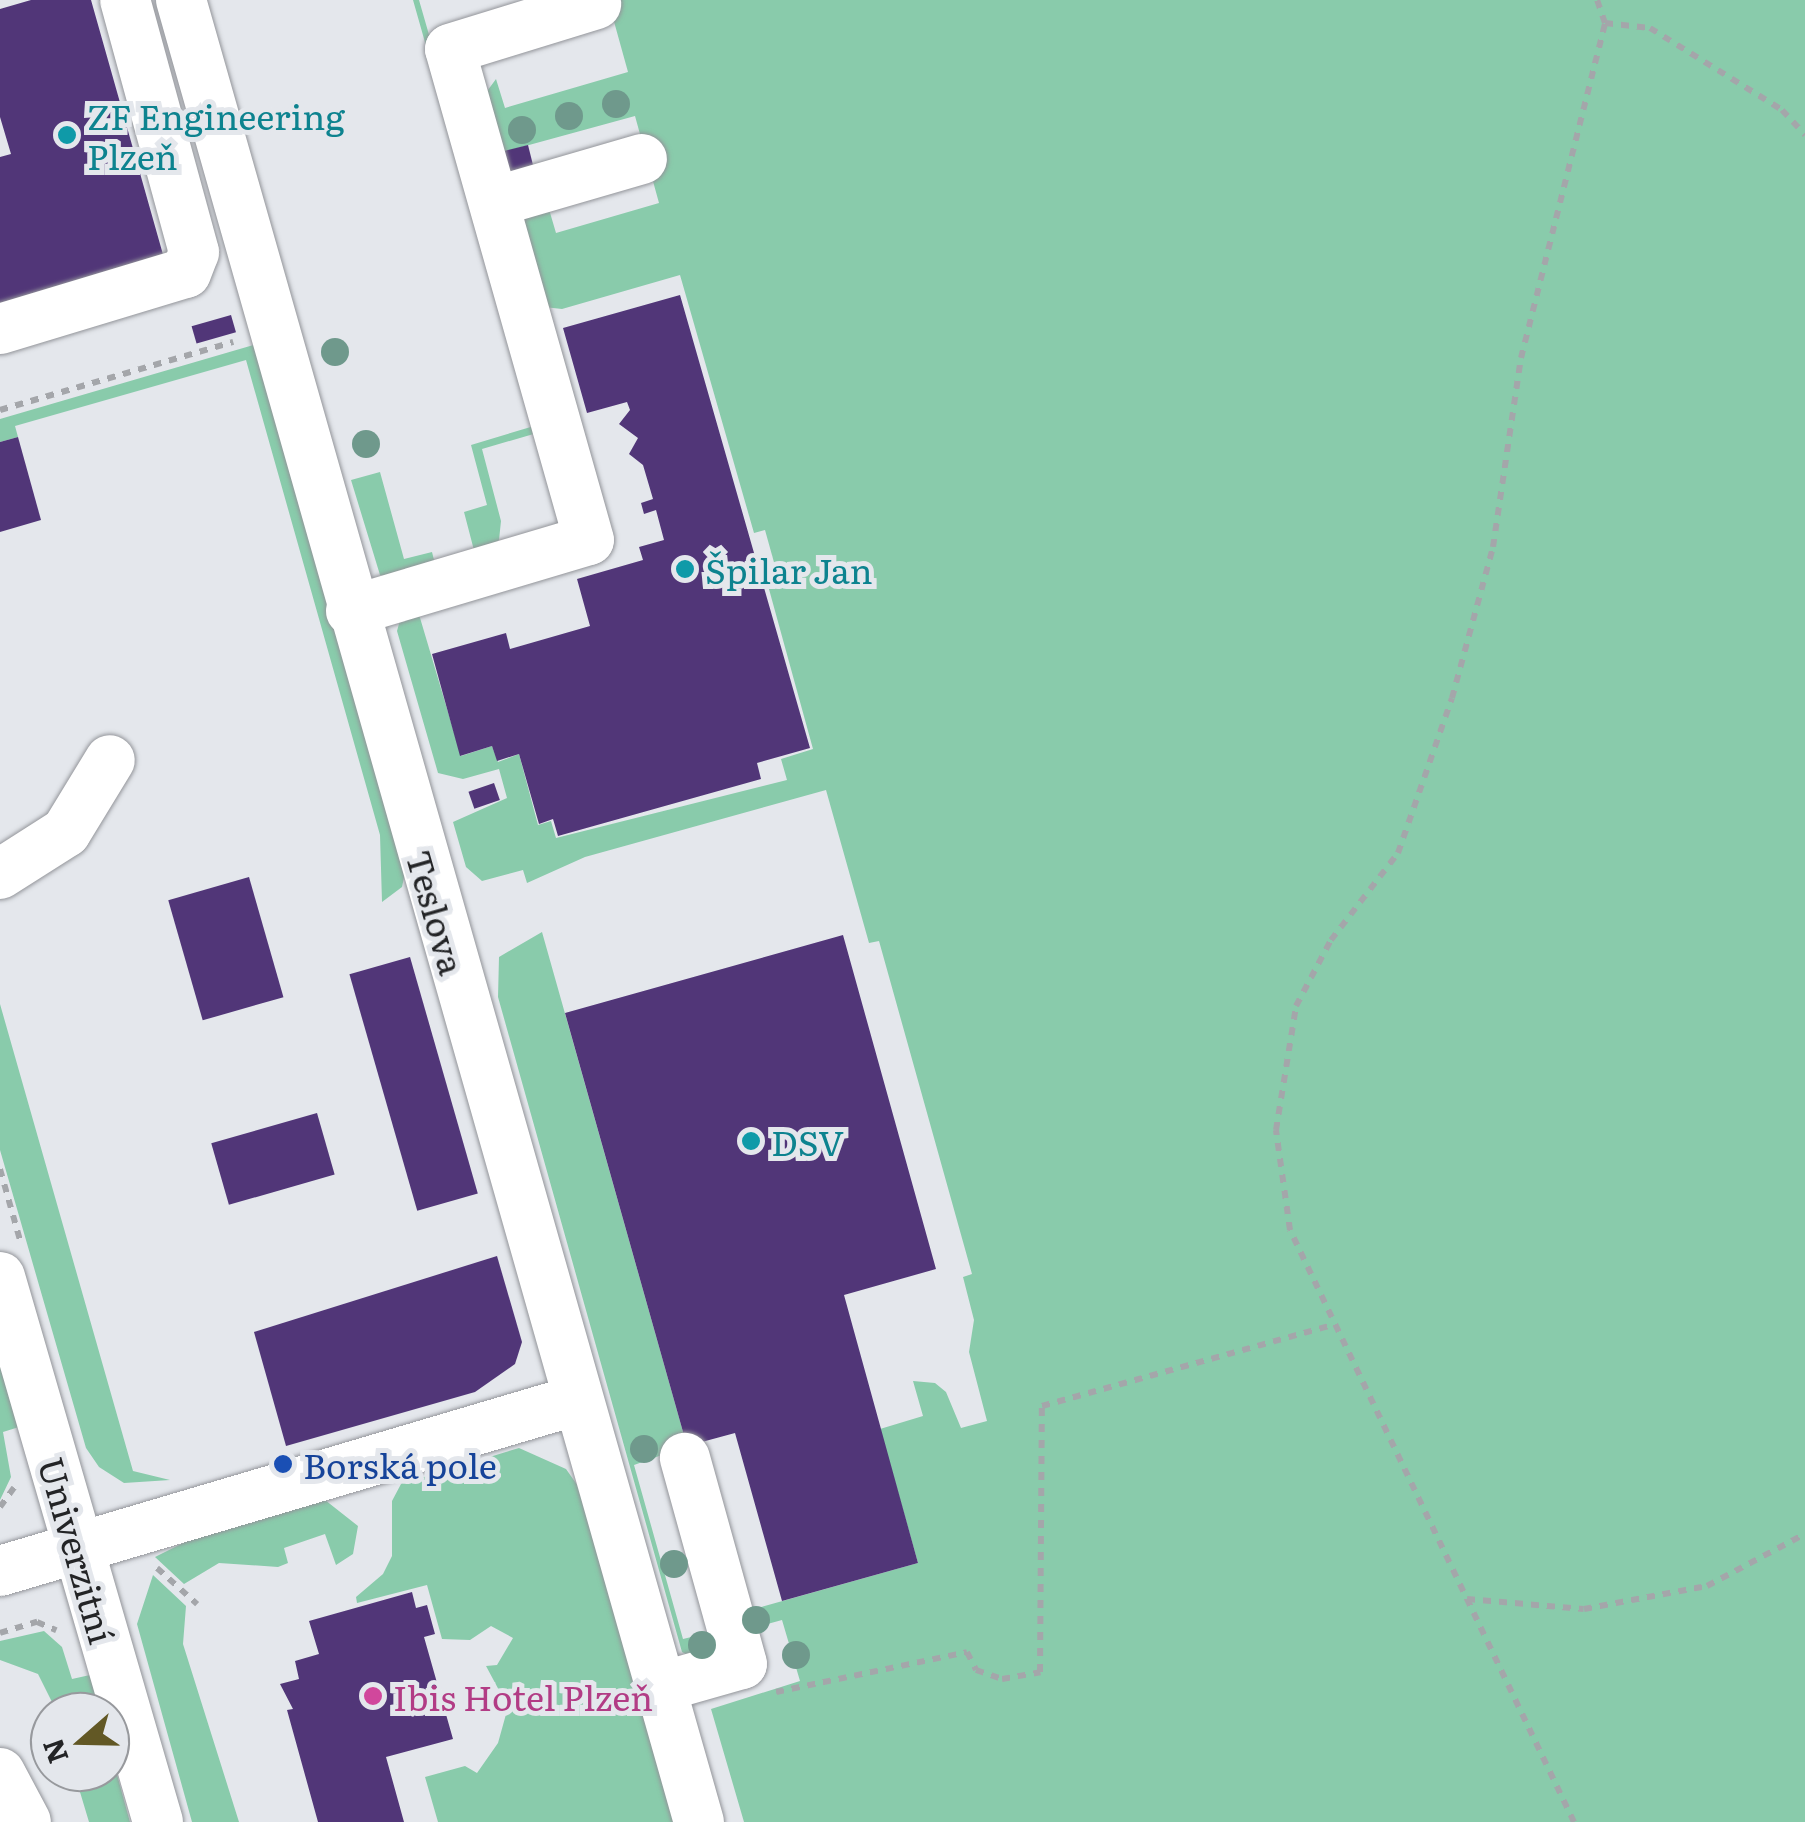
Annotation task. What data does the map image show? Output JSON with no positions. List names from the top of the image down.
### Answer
{
  "streets": {
    "street": ["Teslova", "Univerzitní"]
  },
  "places": [
    "ZF Engineering Plzeň",
    "Špilar Jan",
    "DSV",
    "Borská pole",
    "Ibis Hotel Plzeň"
  ],
  "north": "left"
}
